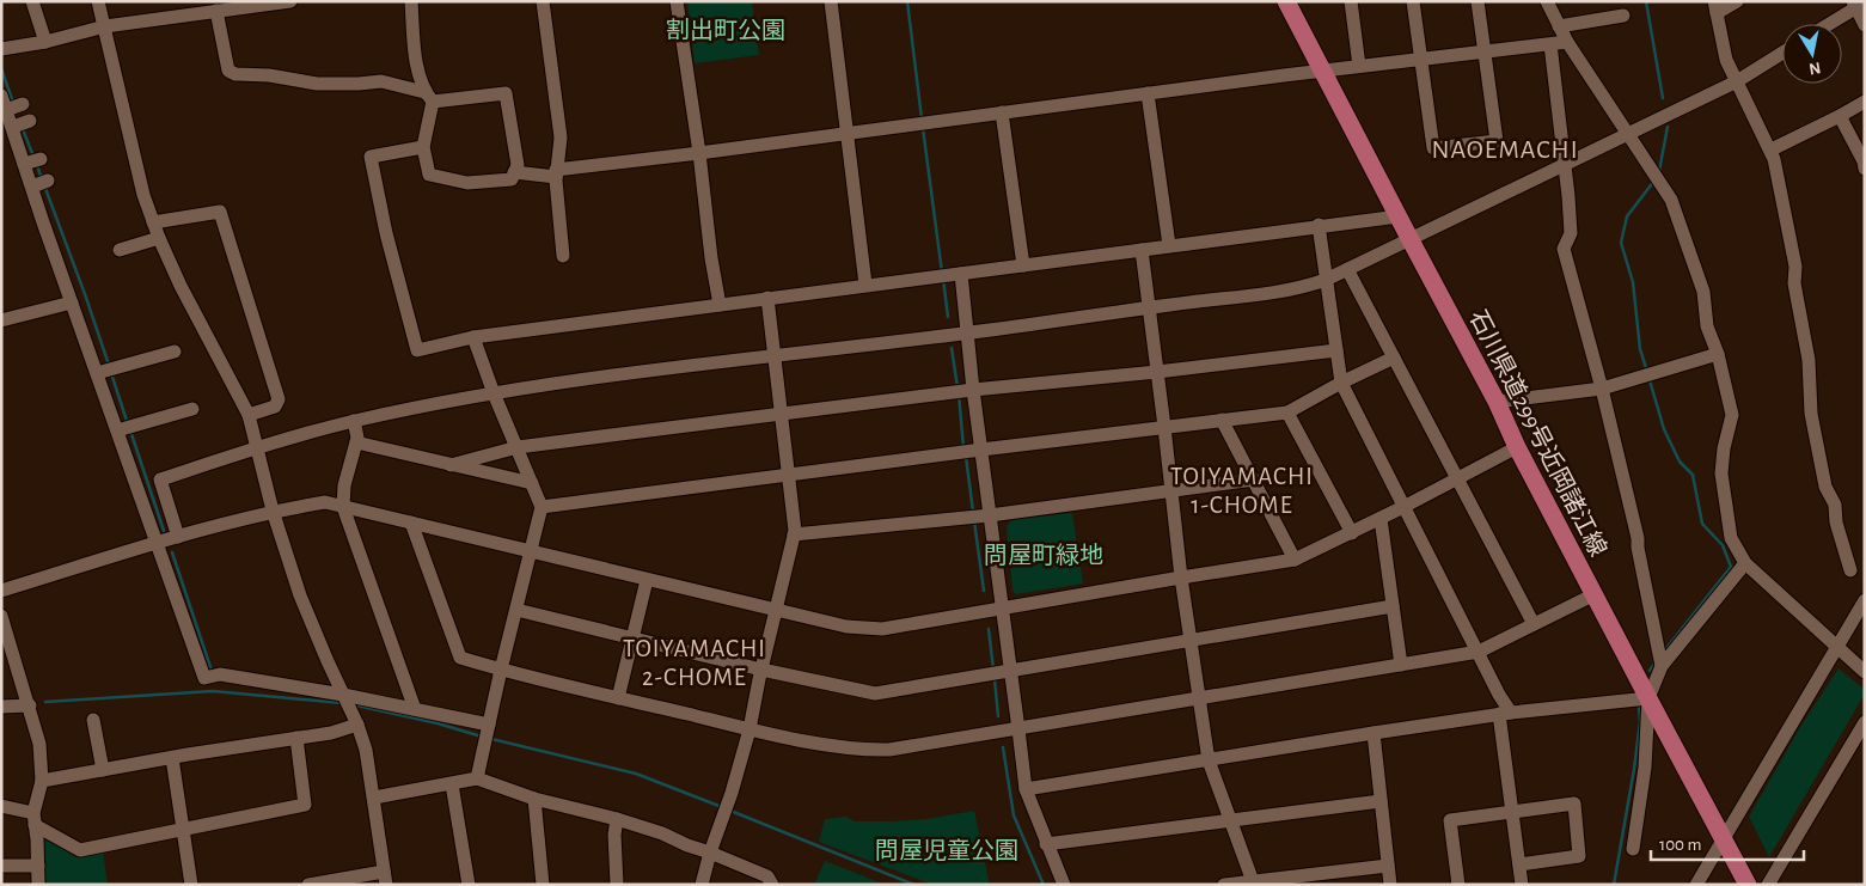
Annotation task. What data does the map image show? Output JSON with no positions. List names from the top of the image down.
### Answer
{
  "streets": {
    "main road": ["石川県道299号近岡諸江線"]
  },
  "districts": ["NAOEMACHI", "TOIYAMACHI 1-CHOME", "TOIYAMACHI 2-CHOME"],
  "parks": ["割出町公園", "問屋町緑地", "問屋児童公園"],
  "scale_bar": "100 m",
  "north": "bottom"
}
